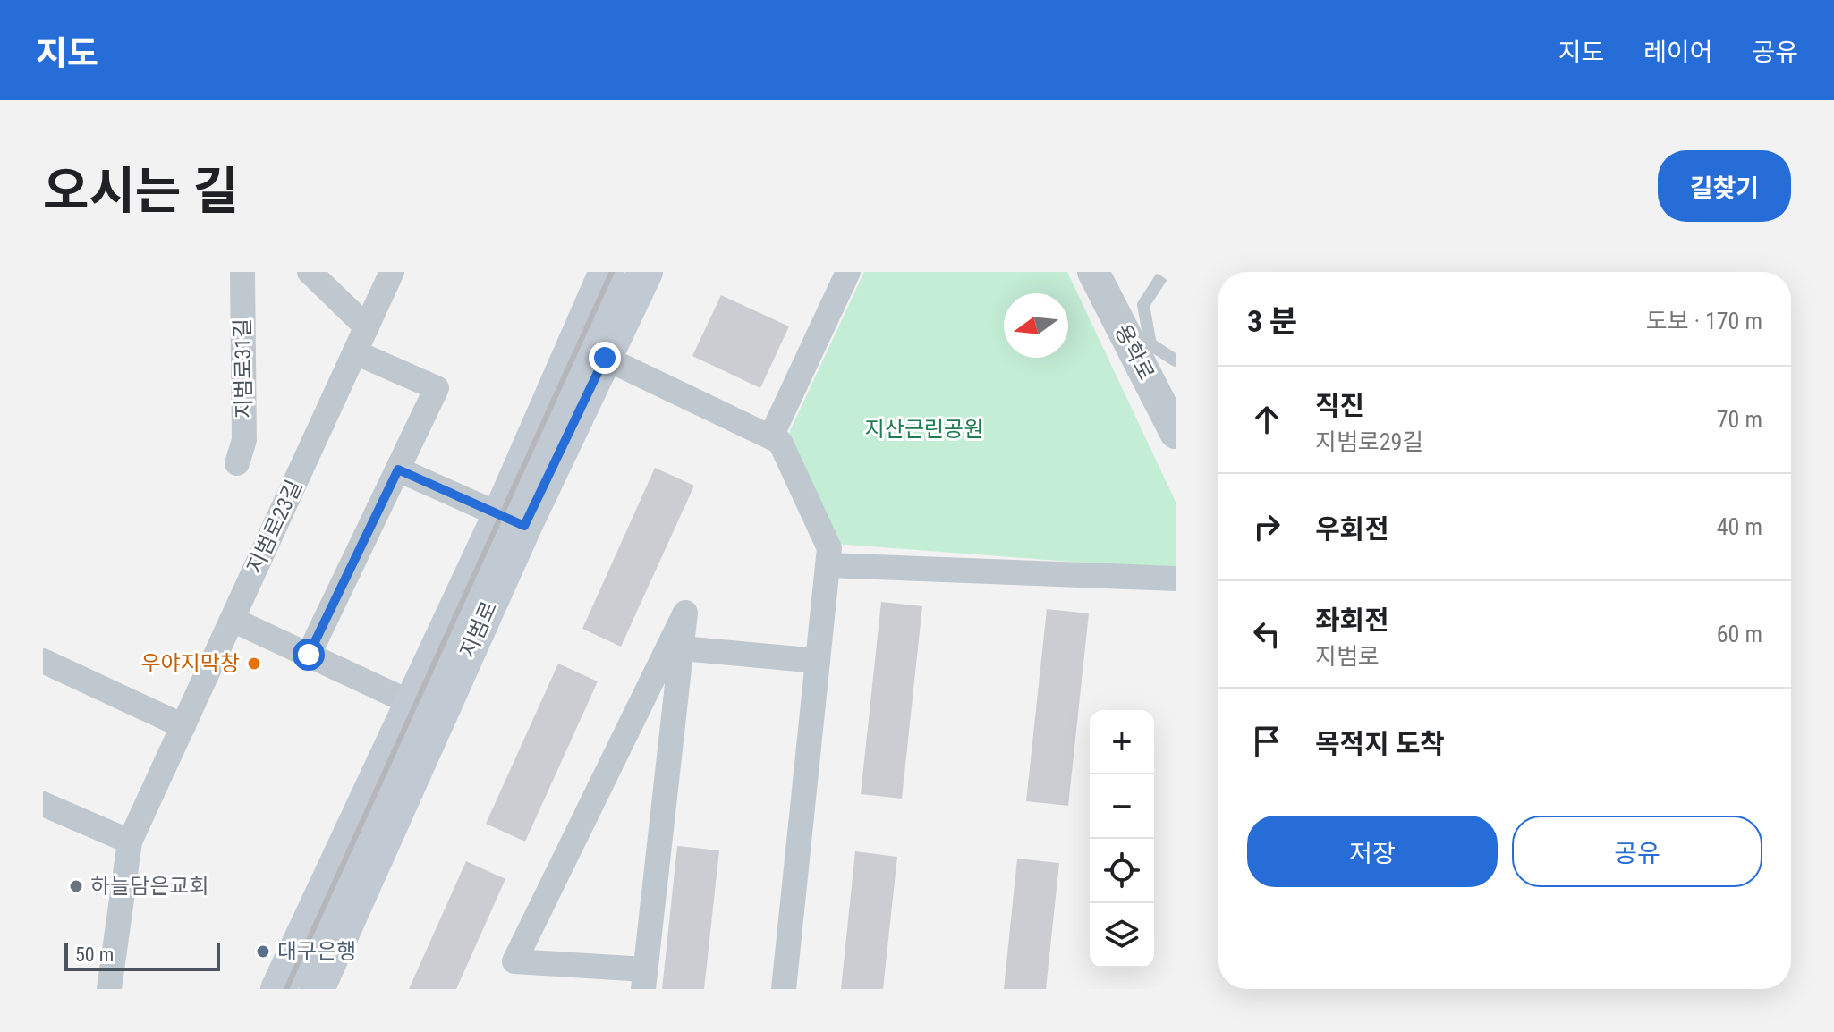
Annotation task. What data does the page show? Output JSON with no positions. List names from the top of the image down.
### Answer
{
  "streets": {
    "street": ["용학로", "지범로31길", "지범로23길"]
  },
  "parks": ["지산근린공원"],
  "places": ["우야지막창", "하늘담은교회", "대구은행"],
  "scale_bar": "50 m",
  "north": "left",
  "page": {
    "header": "지도",
    "nav": ["지도", "레이어", "공유"],
    "title": "오시는 길",
    "buttons": [
      "길찾기",
      ["저장", "공유"]
    ],
    "heading": ["3 분", "도보 · 170 m"],
    "list": [
      ["직진", "지범로29길", "70 m"],
      ["우회전", "40 m"],
      ["좌회전", "지범로", "60 m"],
      "목적지 도착"
    ],
    "map_buttons": ["+", "−"],
    "scale": "50 m"
  }
}
